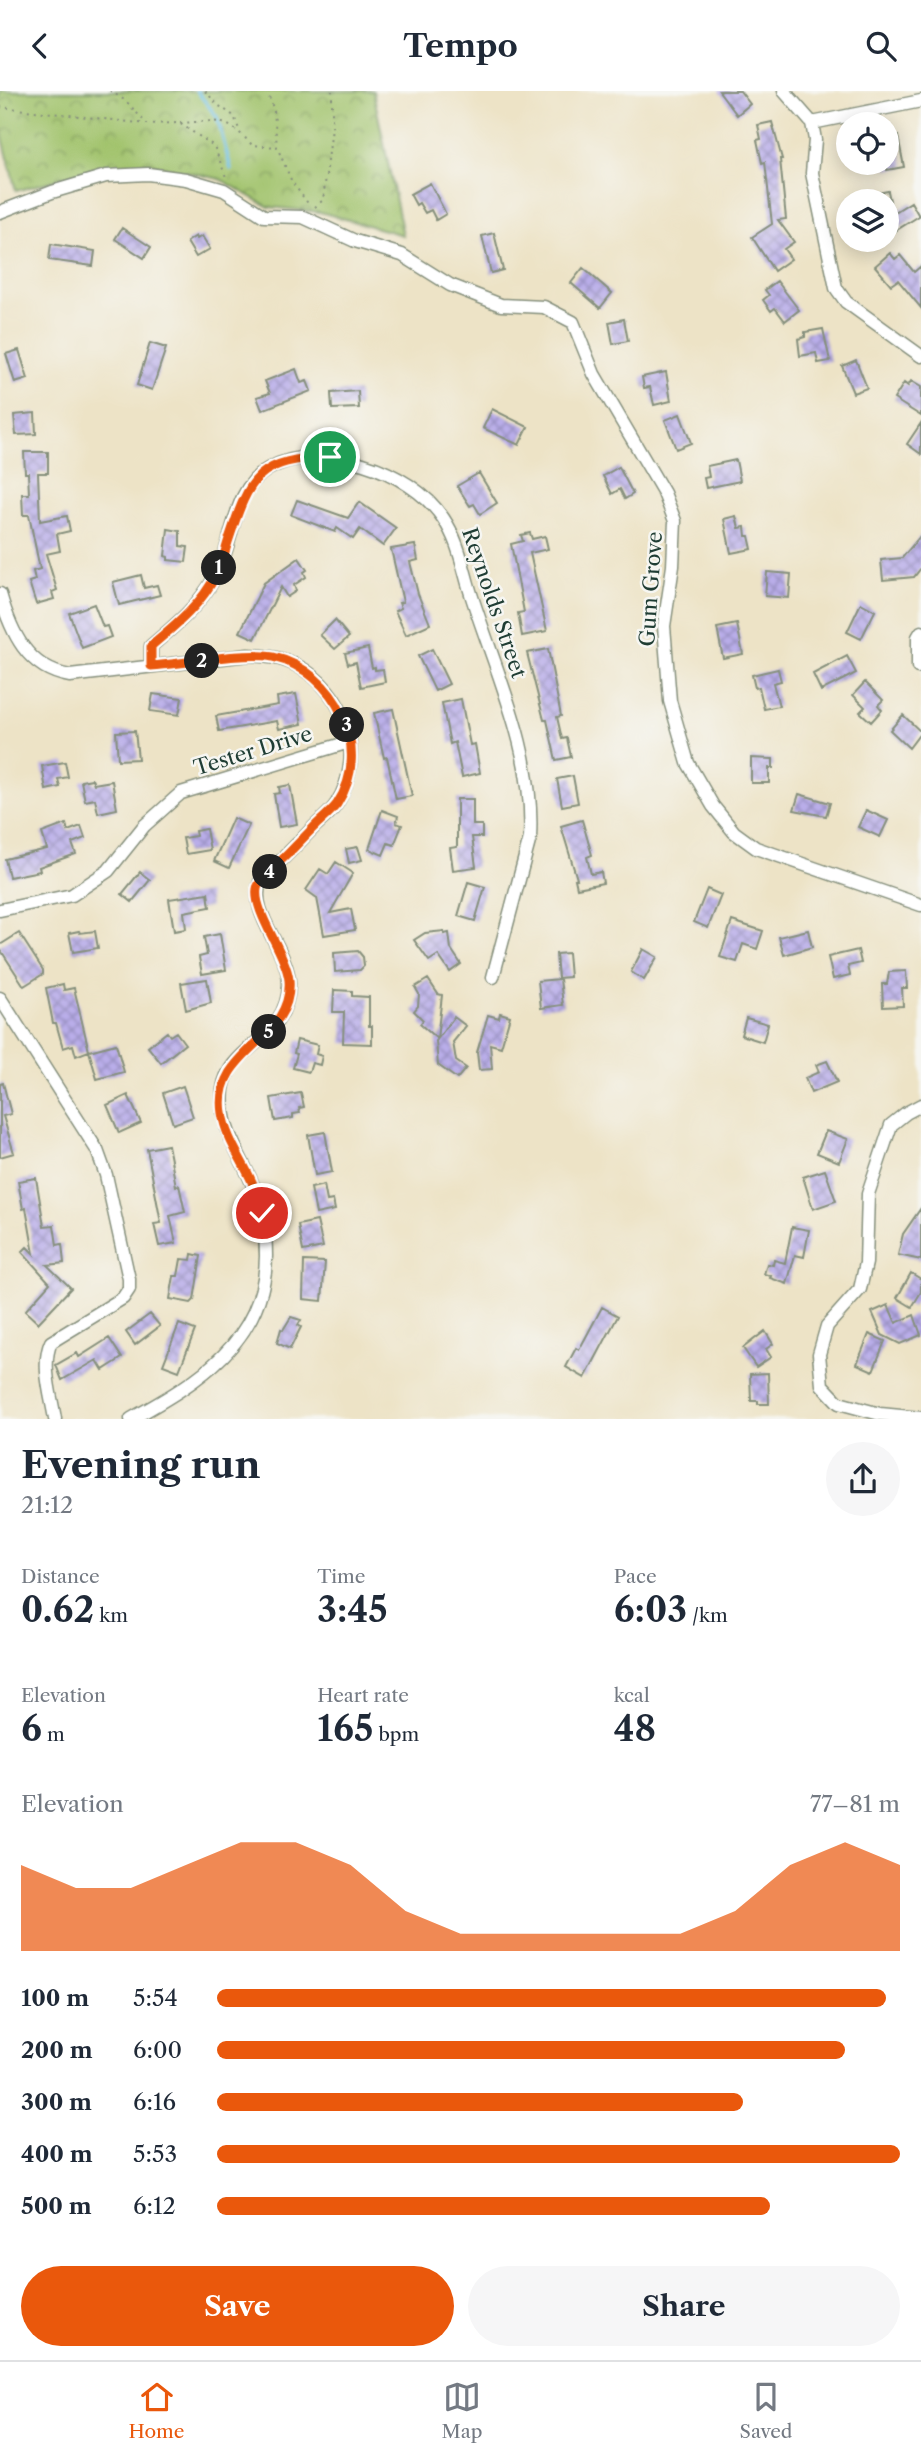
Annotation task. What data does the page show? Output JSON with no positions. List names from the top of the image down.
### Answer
{
  "streets": {
    "street": ["Gum Grove", "Reynolds Street", "Tester Drive"]
  },
  "page": {
    "header": "Tempo",
    "pins": [
      "1",
      "2",
      "3",
      "4",
      "5"
    ],
    "heading": ["Evening run", "21:12"],
    "stats": [
      ["Distance", "0.62 km"],
      ["Time", "3:45"],
      ["Pace", "6:03 /km"],
      ["Elevation", "6 m"],
      ["Heart rate", "165 bpm"],
      ["kcal", "48"]
    ],
    "chart": ["Elevation", "77–81 m"],
    "list": [
      {
        "name": "100 m",
        "note": "5:54"
      },
      {
        "name": "200 m",
        "note": "6:00"
      },
      {
        "name": "300 m",
        "note": "6:16"
      },
      {
        "name": "400 m",
        "note": "5:53"
      },
      {
        "name": "500 m",
        "note": "6:12"
      }
    ],
    "buttons": ["Save", "Share"],
    "tabs": ["Home", "Map", "Saved"]
  }
}
